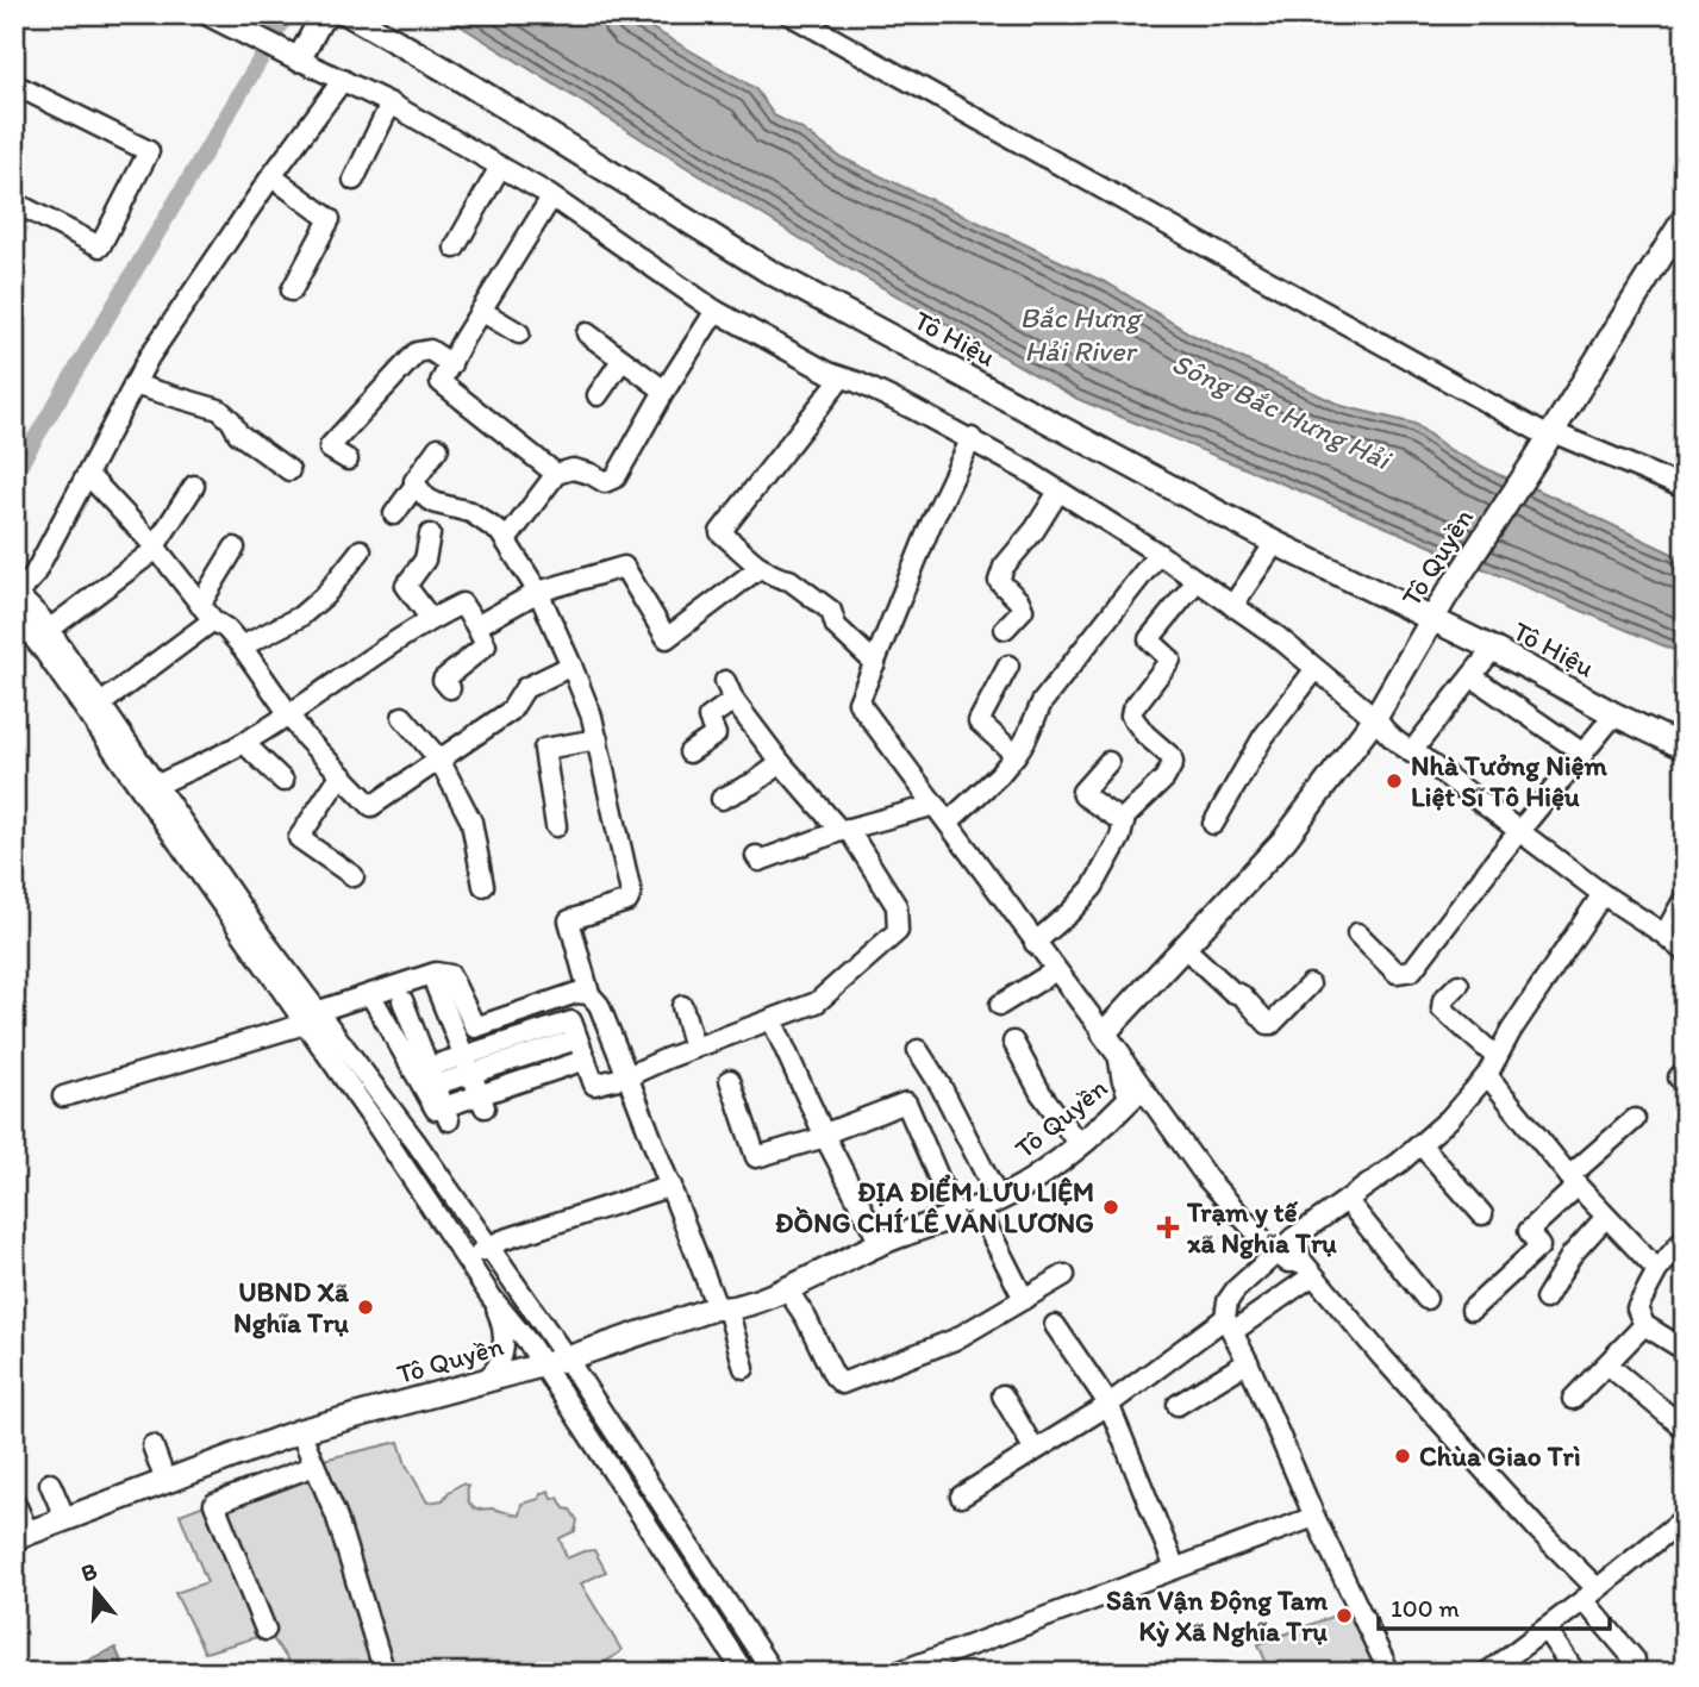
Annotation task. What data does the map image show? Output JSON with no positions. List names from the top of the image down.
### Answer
{
  "streets": {
    "main road": ["Tô Hiệu", "Tô Quyền"]
  },
  "crossings": [
    ["Tô Hiệu", "Tô Quyền"]
  ],
  "water": ["Bắc Hưng Hải River", "Sông Bắc Hưng Hải"],
  "places": {
    "other": [
      "Nhà Tưởng Niệm Liệt Sĩ Tô Hiệu",
      "ĐỊA ĐIỂM LƯU LIỆM ĐỒNG CHÍ LÊ VĂN LƯƠNG",
      "UBND Xã Nghĩa Trụ",
      "Chùa Giao Trì",
      "Sân Vận Động Tam Kỳ Xã Nghĩa Trụ"
    ],
    "health": ["Trạm y tế xã Nghĩa Trụ"]
  },
  "scale_bar": "100 m",
  "north": "top"
}
